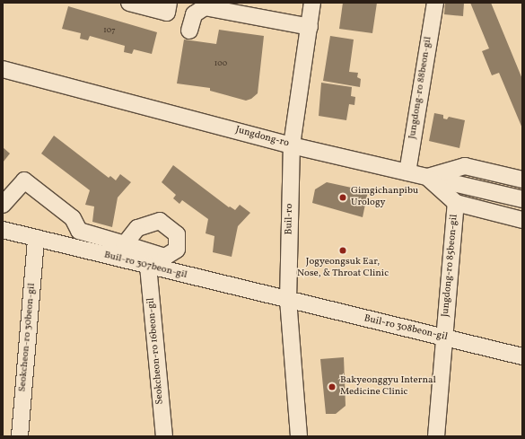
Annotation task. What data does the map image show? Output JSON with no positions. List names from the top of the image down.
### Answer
{
  "streets": {
    "street": [
      "Jungdong-ro 88beon-gil",
      "Jungdong-ro",
      "Buil-ro",
      "Buil-ro 307beon-gil",
      "Jungdong-ro 85beon-gil",
      "Buil-ro 308beon-gil",
      "Seokcheon-ro 30beon-gil",
      "Seokcheon-ro 16beon-gil"
    ]
  },
  "crossings": [
    ["Jungdong-ro 88beon-gil", "Jungdong-ro"],
    ["Jungdong-ro", "Buil-ro"],
    ["Buil-ro", "Buil-ro 307beon-gil"],
    ["Buil-ro", "Buil-ro 308beon-gil"],
    ["Buil-ro 307beon-gil", "Buil-ro 308beon-gil"],
    ["Buil-ro 307beon-gil", "Seokcheon-ro 30beon-gil"],
    ["Buil-ro 307beon-gil", "Seokcheon-ro 16beon-gil"],
    ["Jungdong-ro 85beon-gil", "Buil-ro 308beon-gil"]
  ],
  "places": ["Gimgichanpibu Urology", "Jogyeongsuk Ear, Nose, & Throat Clinic", "Bakyeonggyu Internal Medicine Clinic"],
  "house_numbers": ["107", "100"]
}
